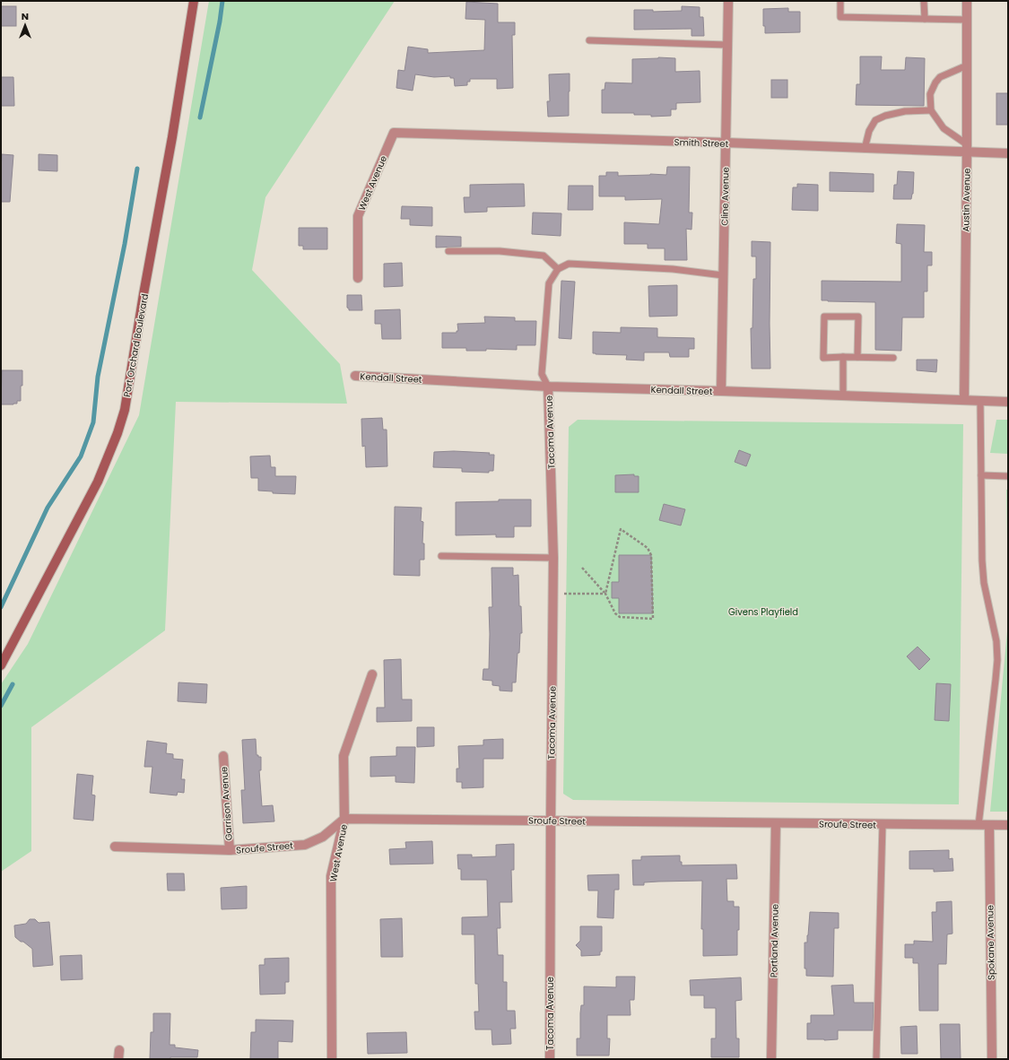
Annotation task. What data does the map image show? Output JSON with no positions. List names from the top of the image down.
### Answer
{
  "streets": {
    "main road": ["Port Orchard Boulevard"],
    "street": [
      "Smith Street",
      "West Avenue",
      "Cline Avenue",
      "Austin Avenue",
      "Kendall Street",
      "Tacoma Avenue",
      "Garrison Avenue",
      "Sroufe Street",
      "Portland Avenue",
      "Spokane Avenue"
    ]
  },
  "crossings": [
    ["Smith Street", "West Avenue"],
    ["Smith Street", "Cline Avenue"],
    ["Smith Street", "Austin Avenue"],
    ["West Avenue", "Sroufe Street"],
    ["Cline Avenue", "Kendall Street"],
    ["Austin Avenue", "Kendall Street"],
    ["Kendall Street", "Tacoma Avenue"],
    ["Tacoma Avenue", "Sroufe Street"],
    ["Garrison Avenue", "Sroufe Street"],
    ["Sroufe Street", "Portland Avenue"],
    ["Sroufe Street", "Spokane Avenue"]
  ],
  "parks": ["Givens Playfield"],
  "north": "top"
}
